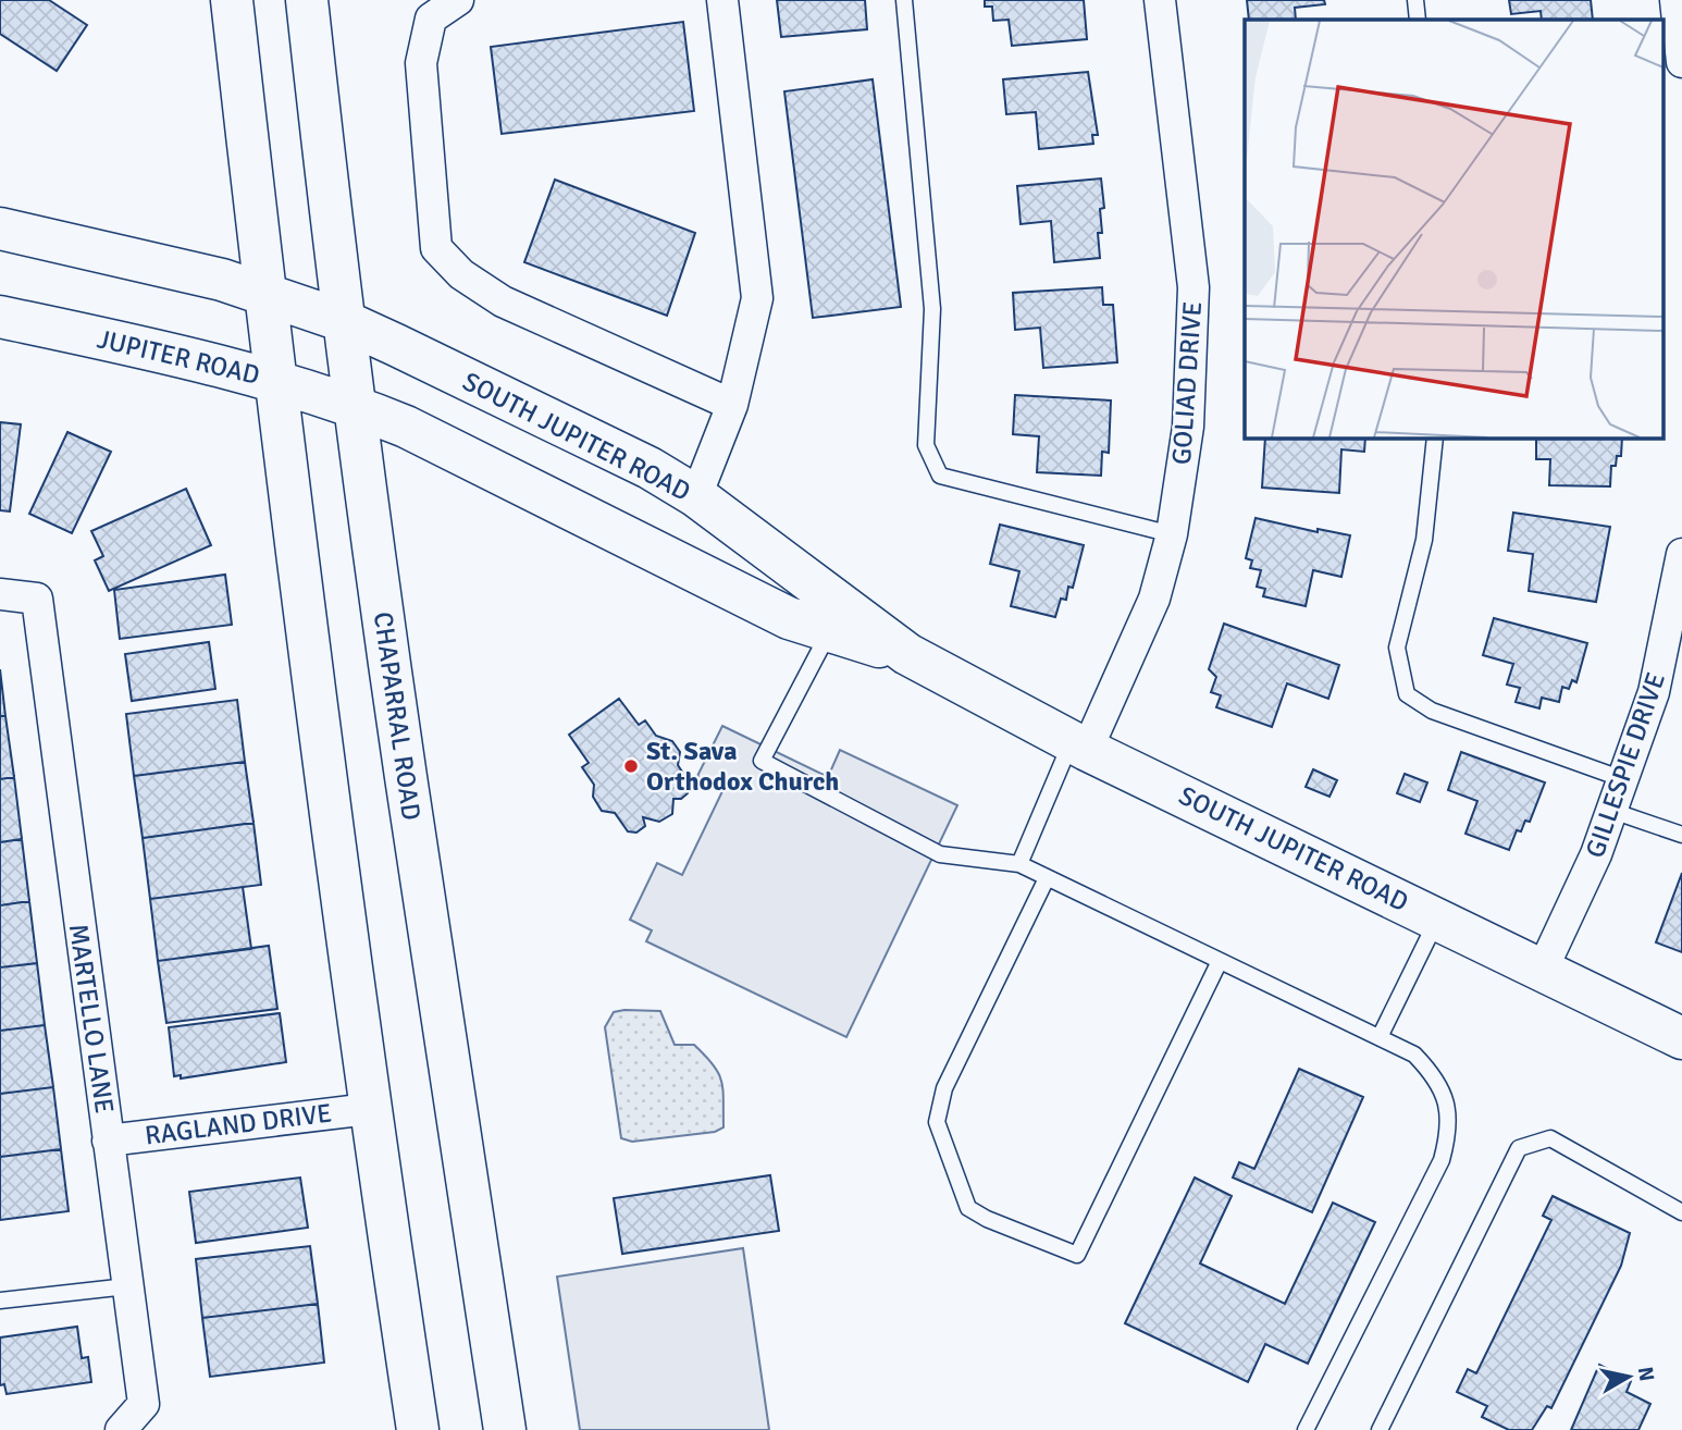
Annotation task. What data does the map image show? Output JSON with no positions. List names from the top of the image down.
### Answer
{
  "streets": {
    "main road": ["JUPITER ROAD", "SOUTH JUPITER ROAD", "CHAPARRAL ROAD"],
    "street": [
      "GOLIAD DRIVE",
      "GILLESPIE DRIVE",
      "MARTELLO LANE",
      "RAGLAND DRIVE"
    ]
  },
  "crossings": [
    ["JUPITER ROAD", "SOUTH JUPITER ROAD"],
    ["JUPITER ROAD", "CHAPARRAL ROAD"],
    ["GOLIAD DRIVE", "SOUTH JUPITER ROAD"],
    ["SOUTH JUPITER ROAD", "CHAPARRAL ROAD"],
    ["SOUTH JUPITER ROAD", "GILLESPIE DRIVE"],
    ["MARTELLO LANE", "RAGLAND DRIVE"]
  ],
  "places": ["St. Sava Orthodox Church"],
  "north": "right"
}
